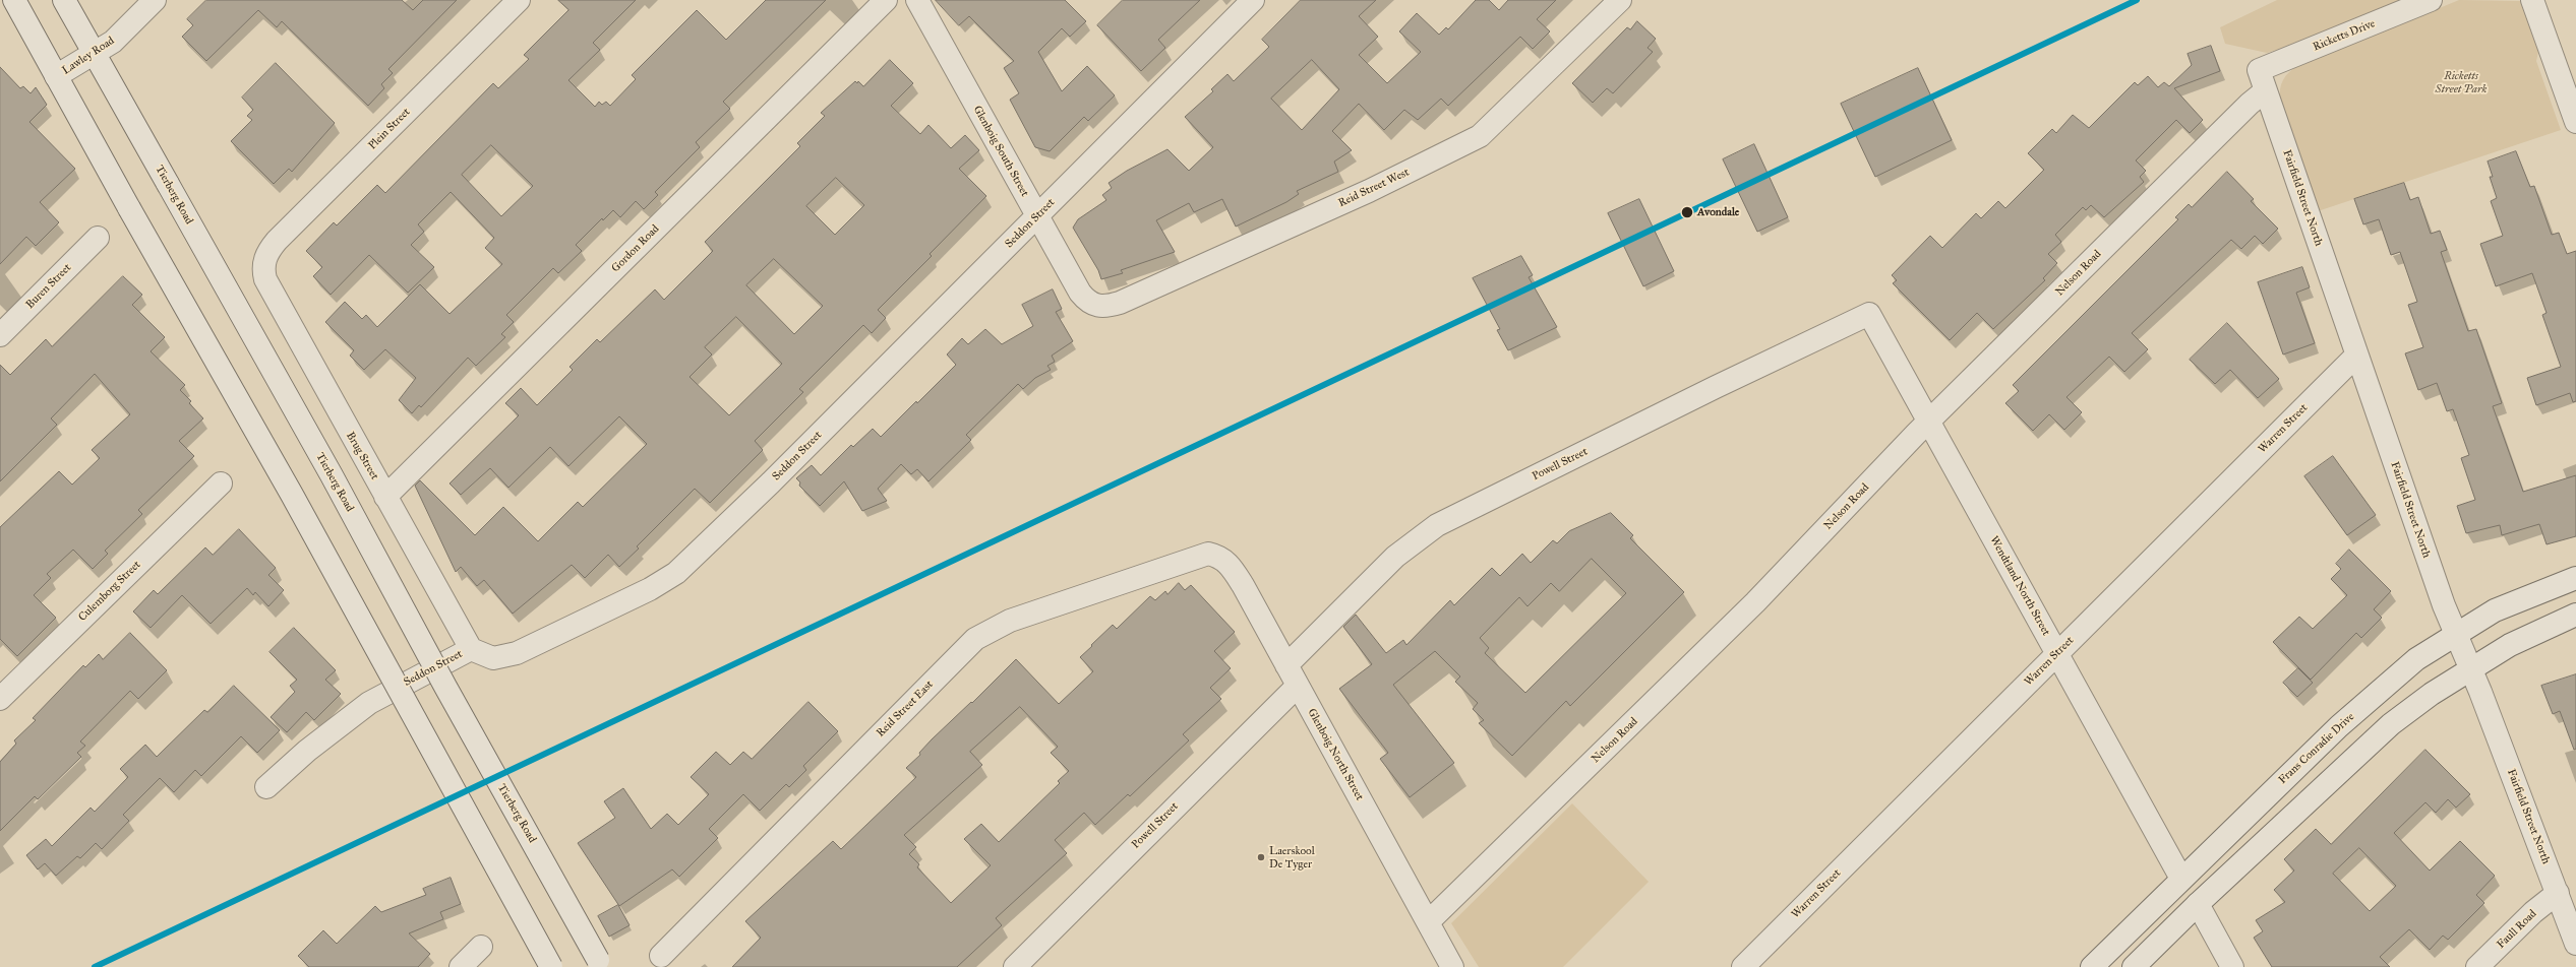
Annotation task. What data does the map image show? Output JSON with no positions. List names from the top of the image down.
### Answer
{
  "streets": {
    "street": [
      "Ricketts Drive",
      "Lawley Road",
      "Plein Street",
      "Glenboig South Street",
      "Reid Street West",
      "Tierberg Road",
      "Fairfield Street North",
      "Seddon Street",
      "Gordon Road",
      "Nelson Road",
      "Buren Street",
      "Warren Street",
      "Brug Street",
      "Powell Street",
      "Wendtland North Street",
      "Culemborg Street",
      "Reid Street East",
      "Frans Conradie Drive",
      "Glenboig North Street",
      "Faull Road"
    ]
  },
  "crossings": [
    ["Ricketts Drive", "Fairfield Street North"],
    ["Ricketts Drive", "Nelson Road"],
    ["Lawley Road", "Tierberg Road"],
    ["Plein Street", "Brug Street"],
    ["Glenboig South Street", "Reid Street West"],
    ["Glenboig South Street", "Seddon Street"],
    ["Fairfield Street North", "Nelson Road"],
    ["Fairfield Street North", "Warren Street"],
    ["Fairfield Street North", "Frans Conradie Drive"],
    ["Fairfield Street North", "Faull Road"],
    ["Seddon Street", "Brug Street"],
    ["Gordon Road", "Brug Street"],
    ["Nelson Road", "Wendtland North Street"],
    ["Nelson Road", "Glenboig North Street"],
    ["Warren Street", "Wendtland North Street"],
    ["Powell Street", "Wendtland North Street"],
    ["Powell Street", "Glenboig North Street"],
    ["Wendtland North Street", "Frans Conradie Drive"],
    ["Reid Street East", "Glenboig North Street"]
  ],
  "parks": ["Ricketts Street Park"],
  "places": ["Avondale", "Laerskool De Tyger"]
}
